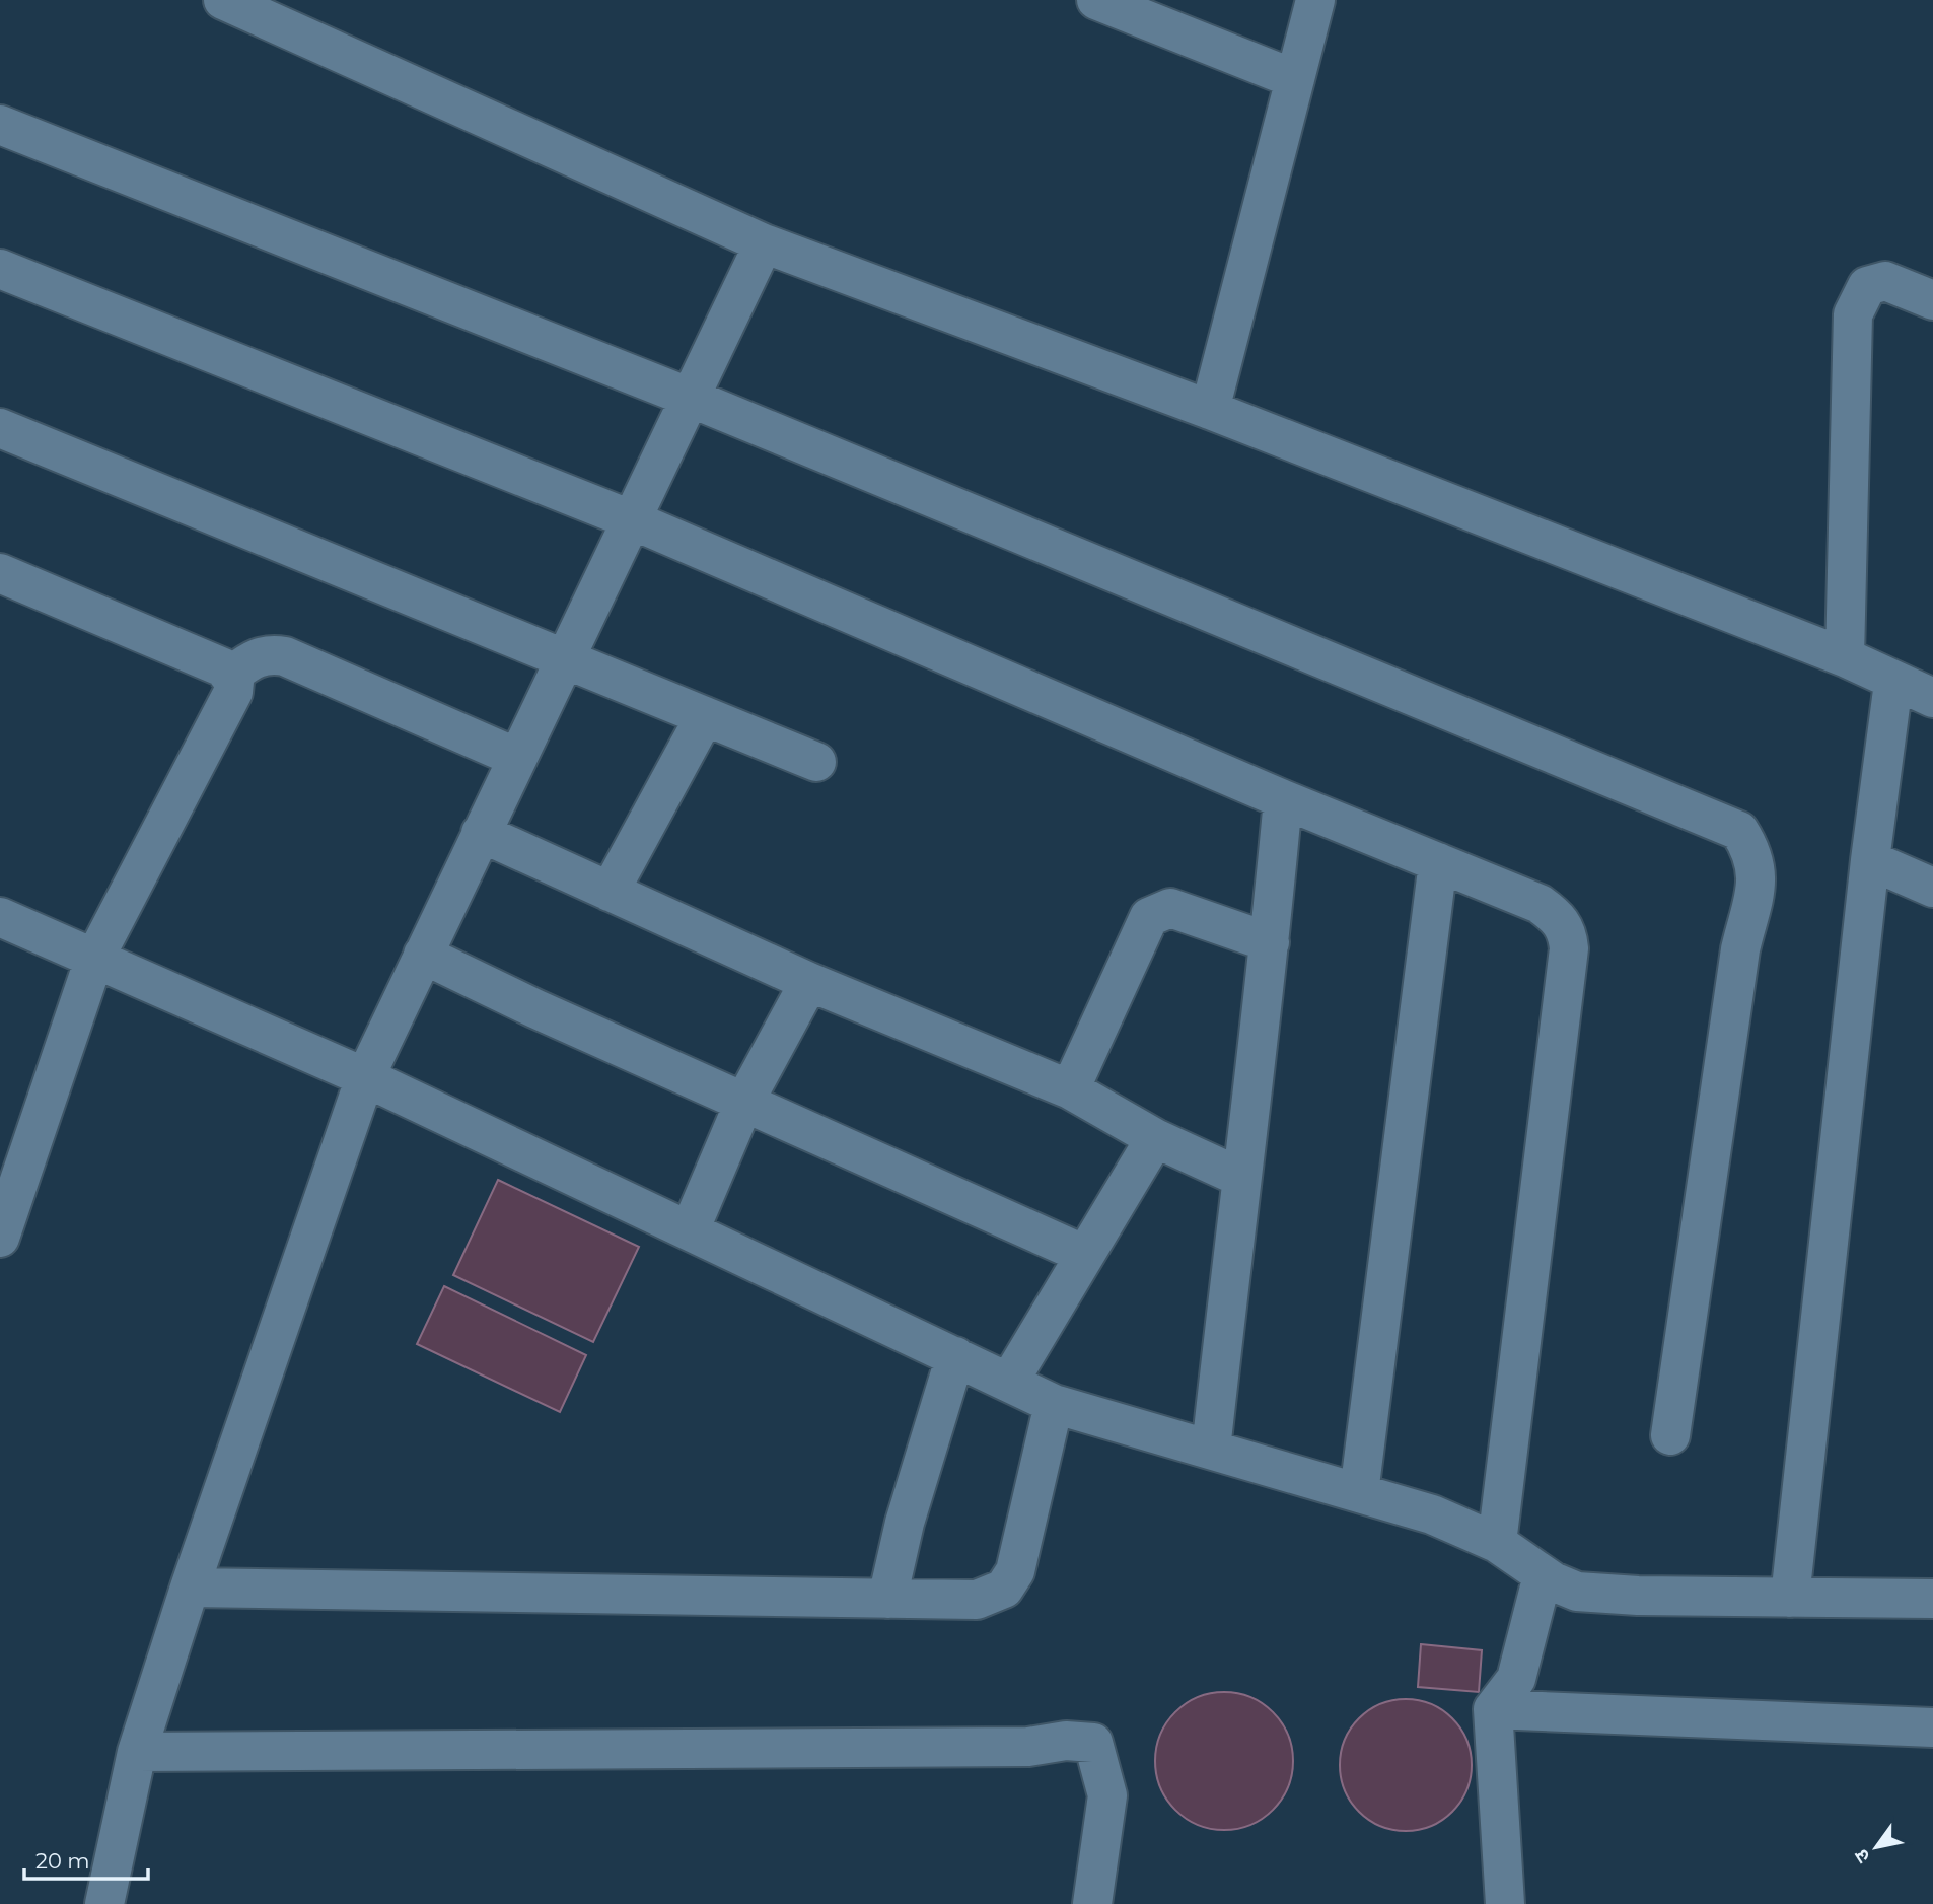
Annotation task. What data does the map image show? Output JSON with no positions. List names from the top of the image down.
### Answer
{
  "scale_bar": "20 m",
  "north": "bottom left"
}
